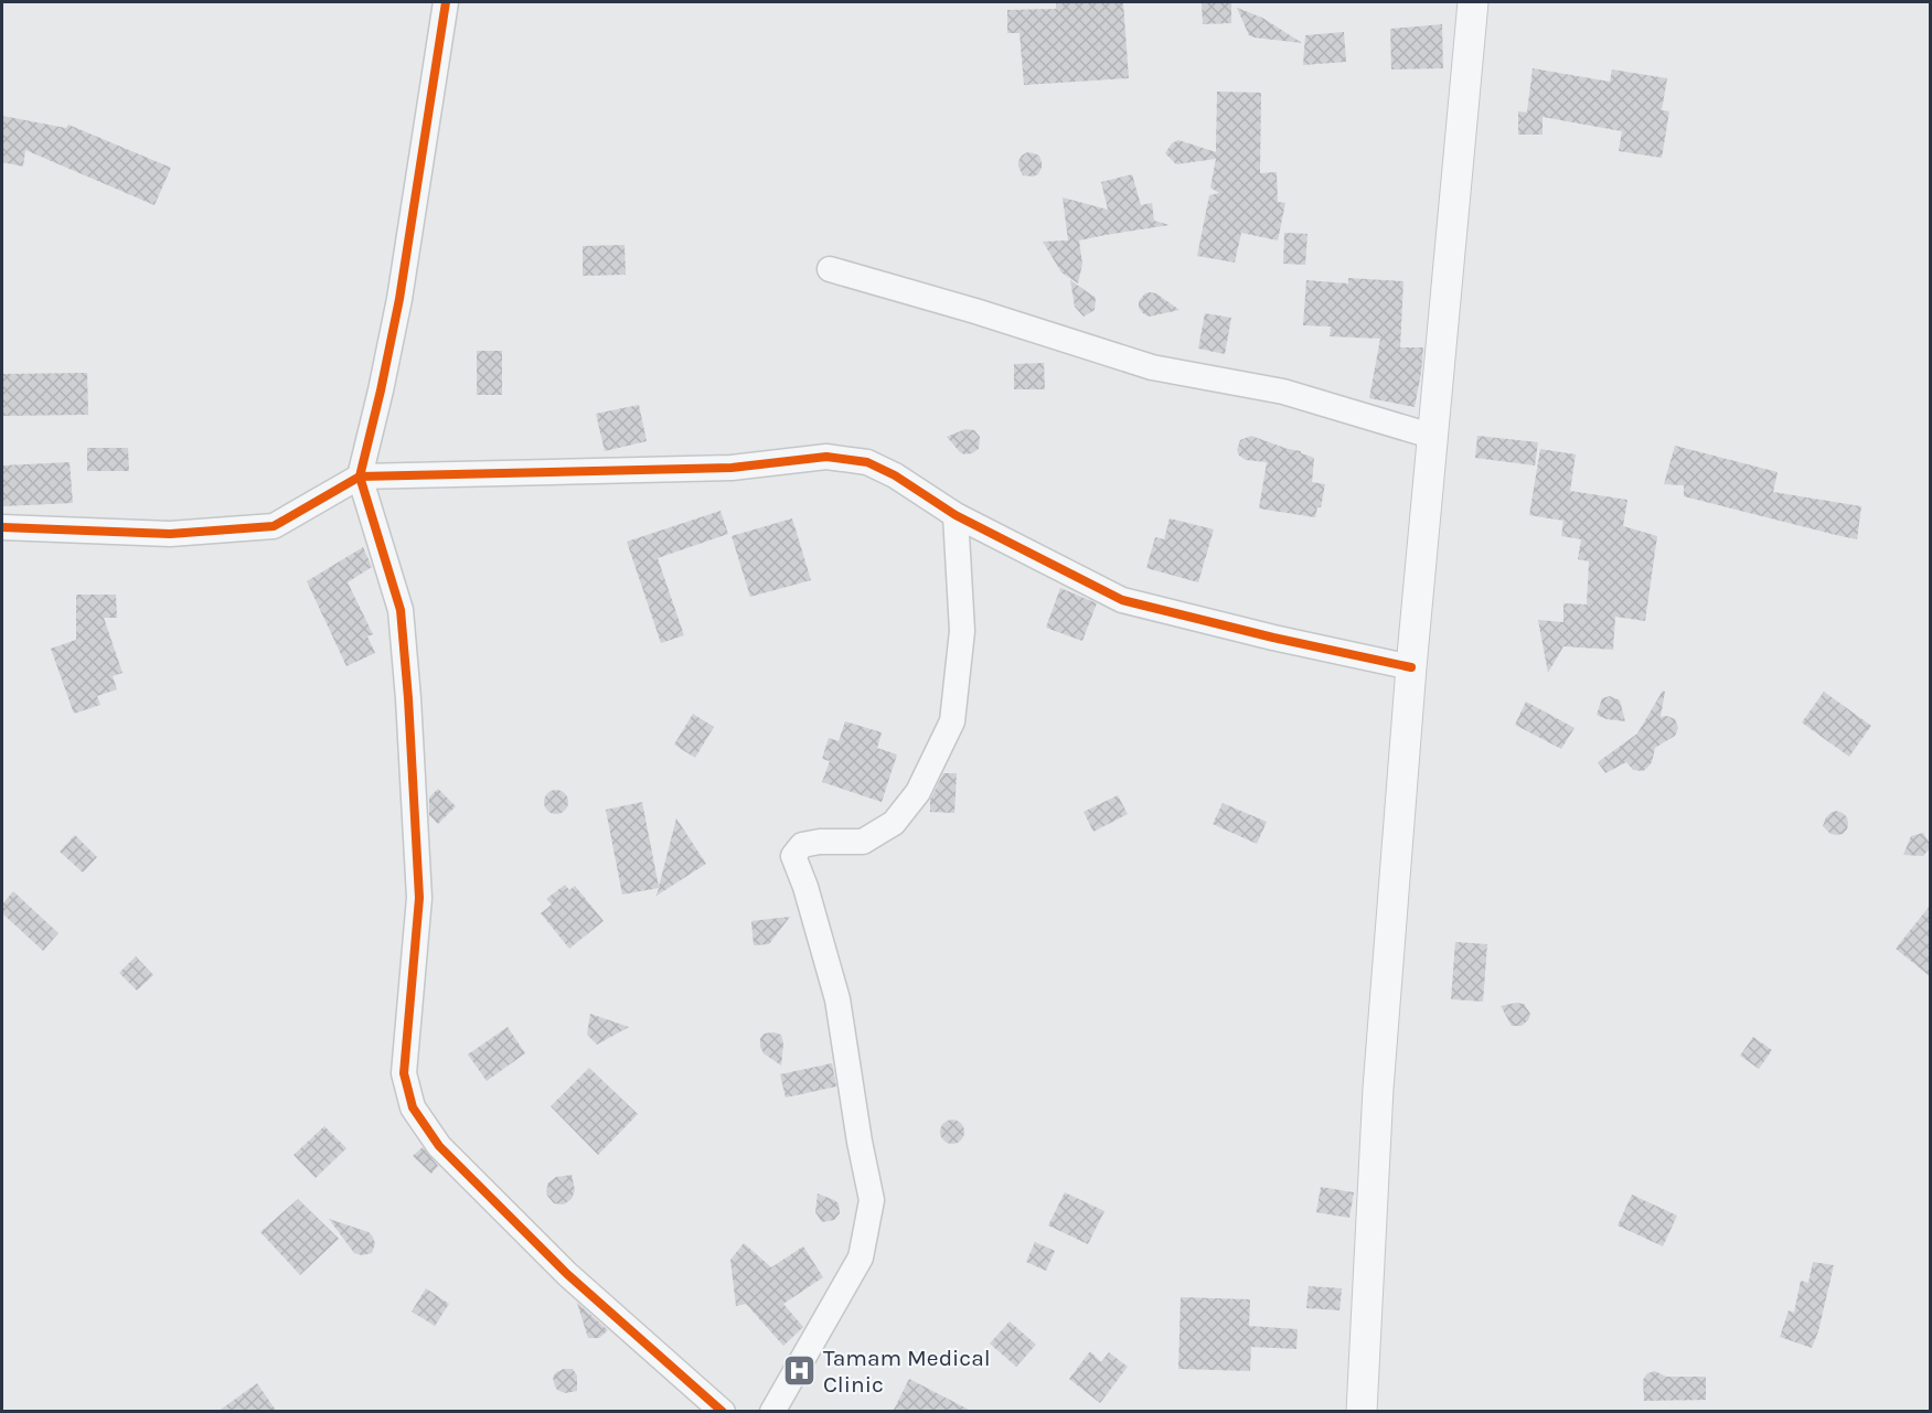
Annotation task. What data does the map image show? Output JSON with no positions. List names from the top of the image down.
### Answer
{
  "places": {
    "hospital": ["Tamam Medical Clinic"]
  }
}
